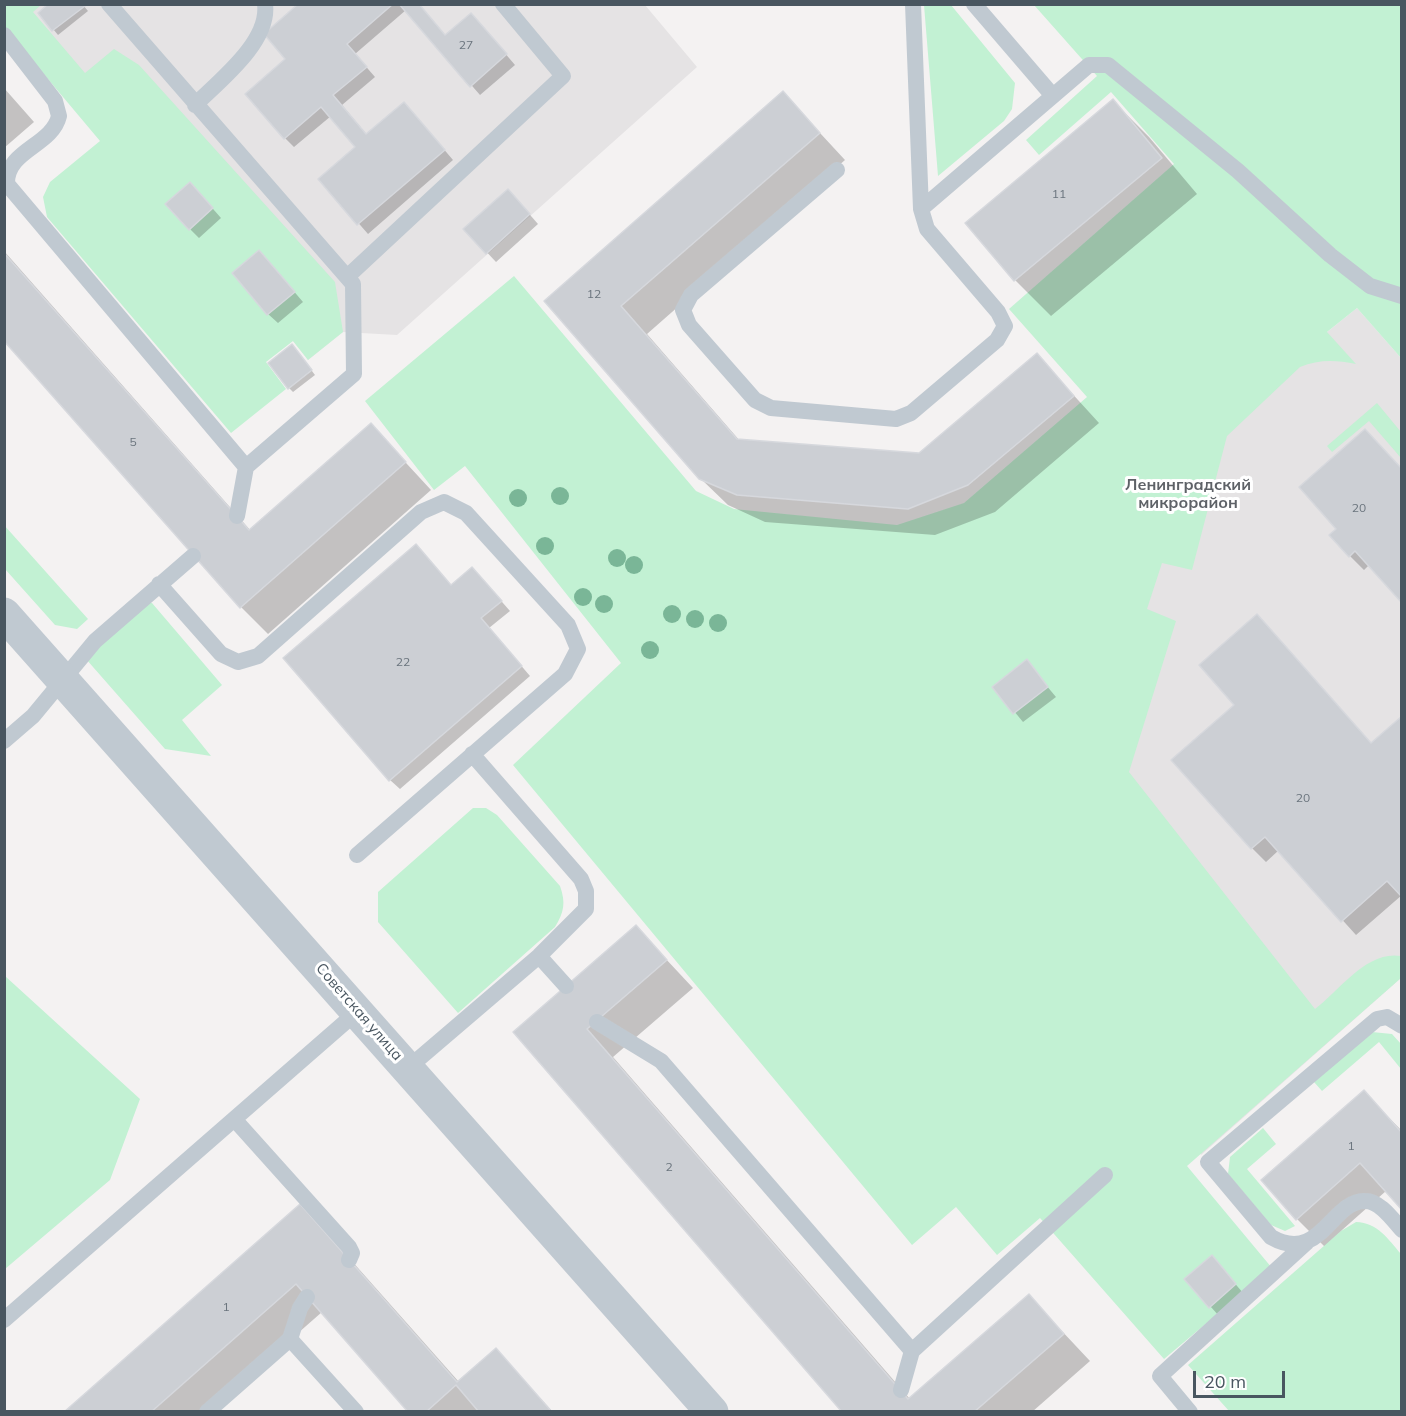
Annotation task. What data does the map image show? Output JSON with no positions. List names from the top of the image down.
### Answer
{
  "streets": {
    "street": ["Советская улица"]
  },
  "districts": ["Ленинградский микрорайон"],
  "house_numbers": [
    "27",
    "11",
    "12",
    "5",
    "20",
    "22",
    "20",
    "1",
    "2",
    "1"
  ],
  "scale_bar": "20 m"
}
